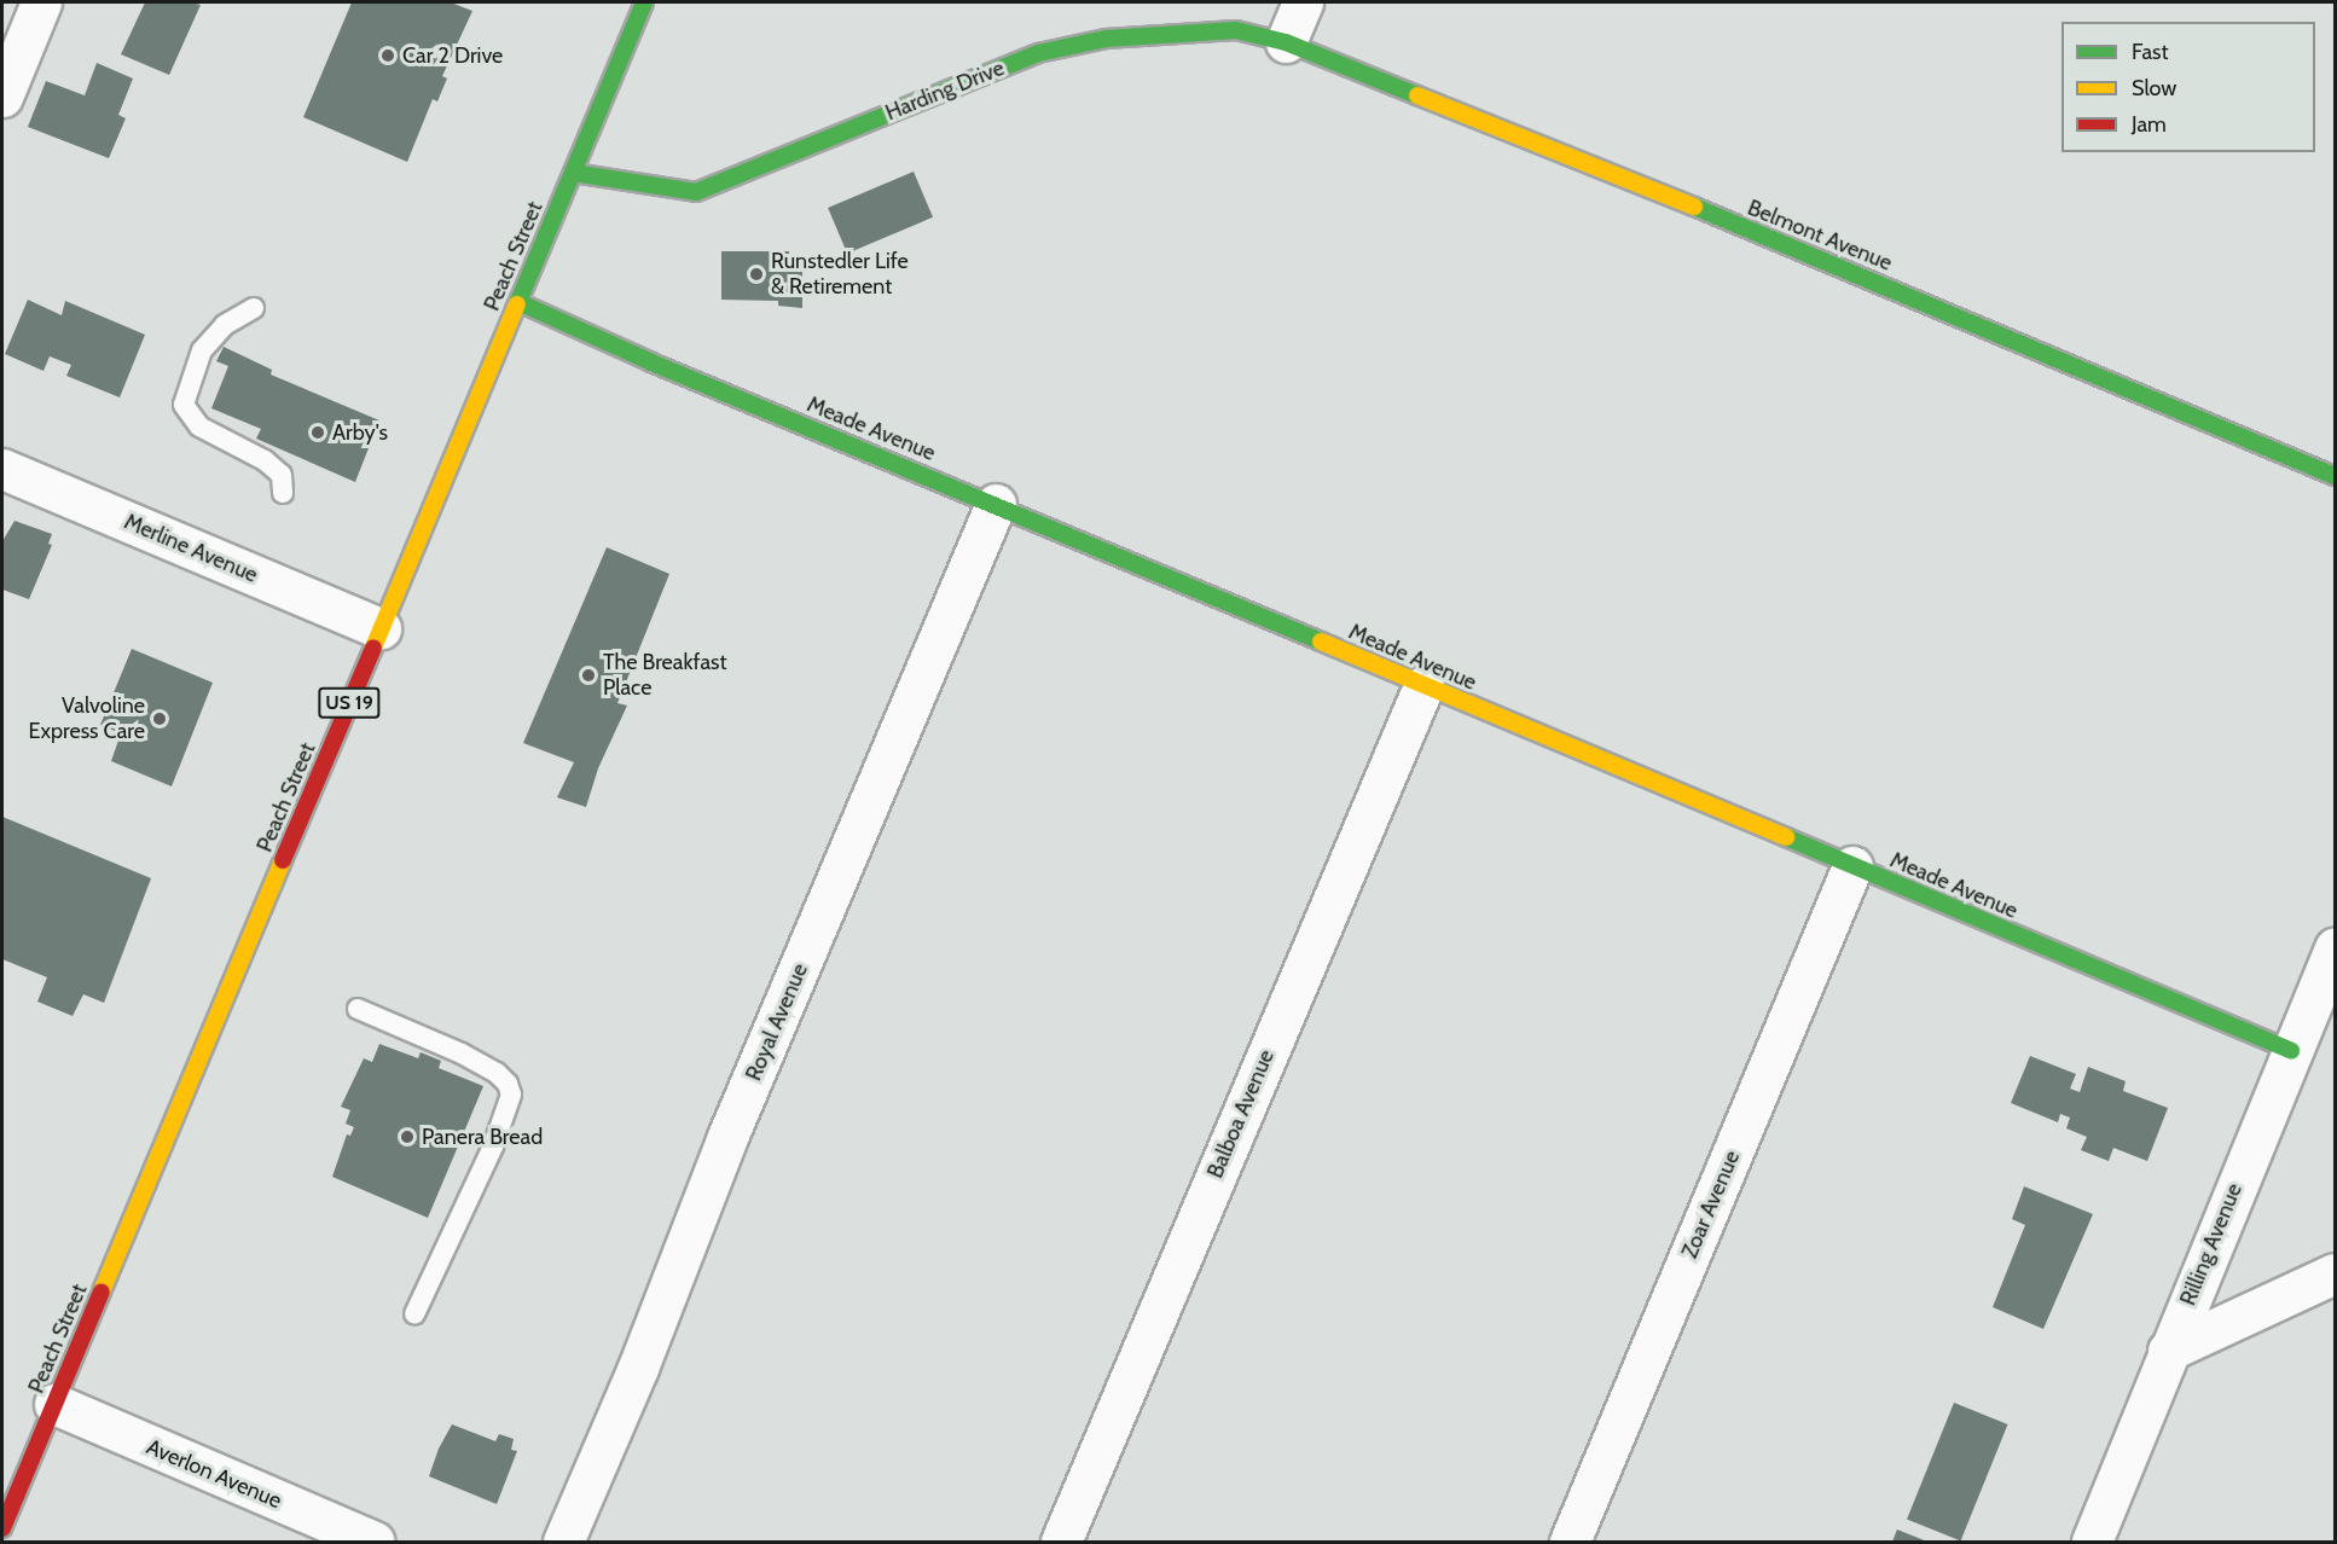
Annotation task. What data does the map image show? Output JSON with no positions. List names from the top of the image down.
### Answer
{
  "streets": {
    "street": [
      "Harding Drive",
      "Belmont Avenue",
      "Peach Street",
      "Meade Avenue",
      "Merline Avenue",
      "US 19",
      "Royal Avenue",
      "Balboa Avenue",
      "Zoar Avenue",
      "Rilling Avenue",
      "Averlon Avenue"
    ]
  },
  "crossings": [
    ["Harding Drive", "Belmont Avenue"],
    ["Harding Drive", "Peach Street"],
    ["Peach Street", "Meade Avenue"],
    ["Peach Street", "Merline Avenue"],
    ["Peach Street", "Averlon Avenue"],
    ["Meade Avenue", "Royal Avenue"],
    ["Meade Avenue", "Balboa Avenue"],
    ["Meade Avenue", "Zoar Avenue"],
    ["Meade Avenue", "Rilling Avenue"]
  ],
  "places": [
    "Car 2 Drive",
    "Runstedler Life & Retirement",
    "Arby's",
    "The Breakfast Place",
    "Valvoline Express Care",
    "Panera Bread"
  ],
  "legend": ["Fast", "Slow", "Jam"]
}
